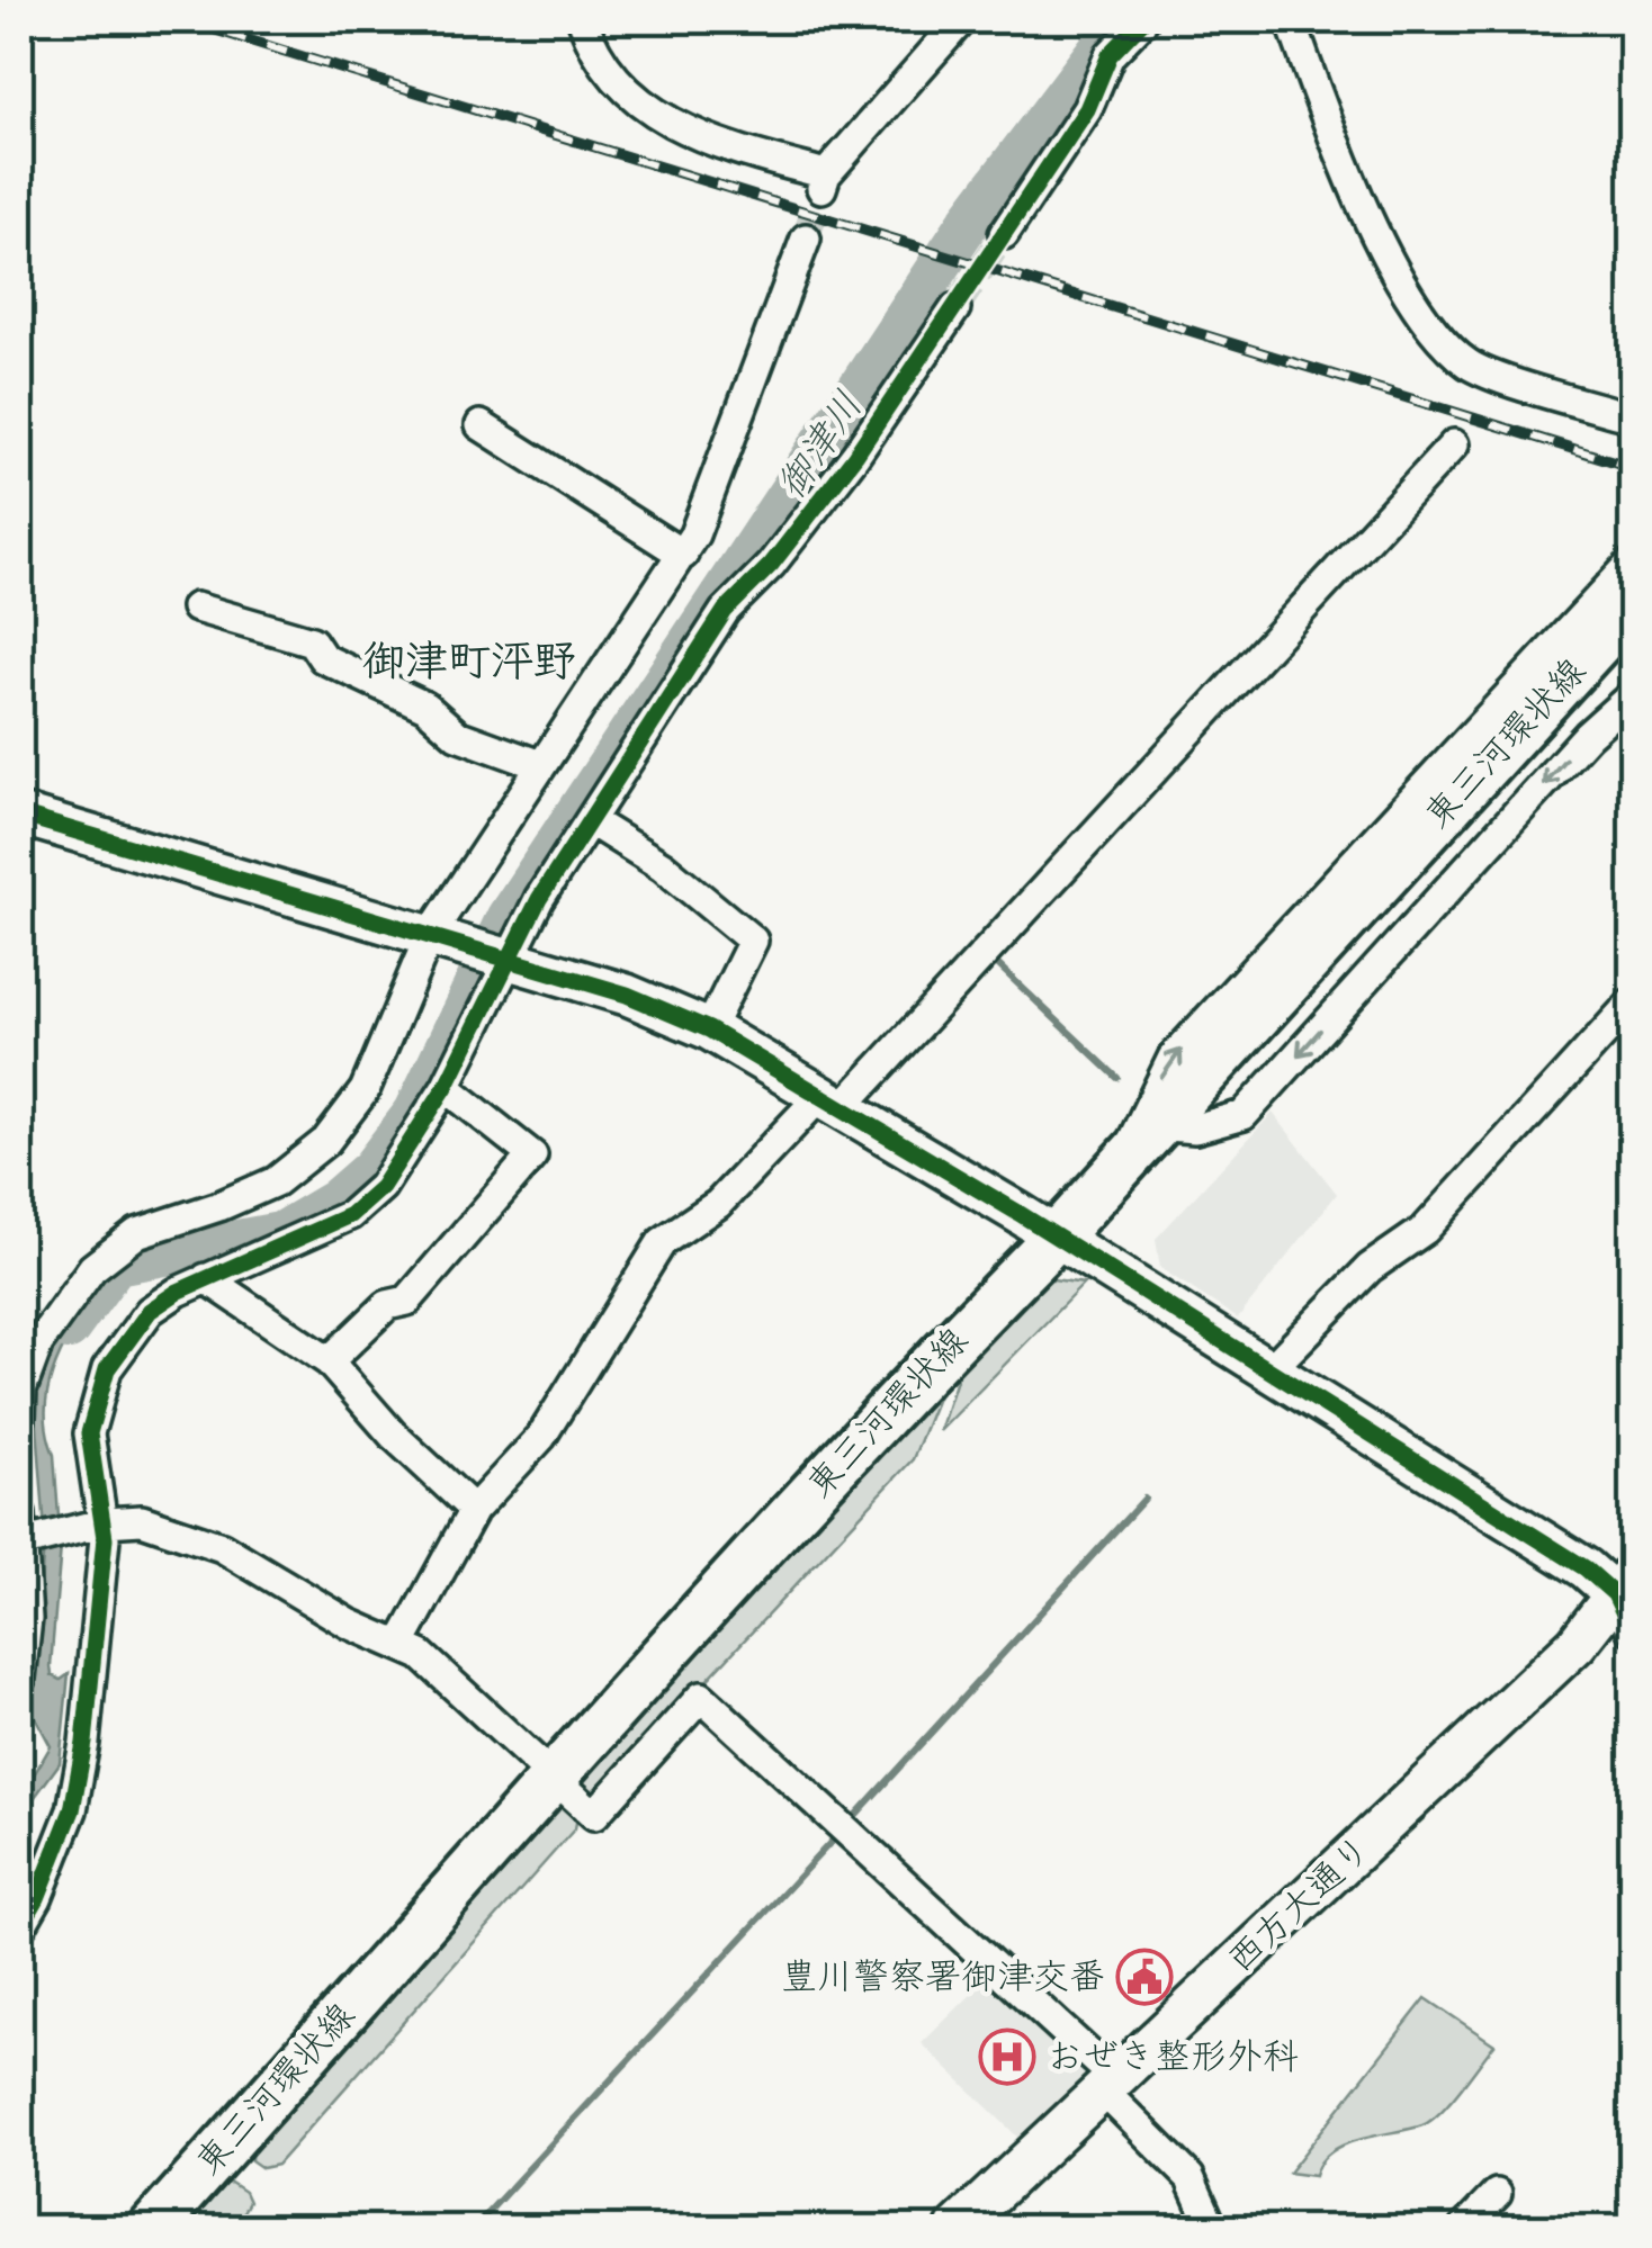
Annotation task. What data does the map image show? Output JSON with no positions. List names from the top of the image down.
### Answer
{
  "streets": {
    "main road": ["東三河環状線"],
    "street": ["西方大通り"]
  },
  "districts": ["御津町泙野"],
  "water": ["御津川"],
  "places": {
    "public building": ["豊川警察署御津交番"],
    "hospital": ["おぜき整形外科"]
  }
}
